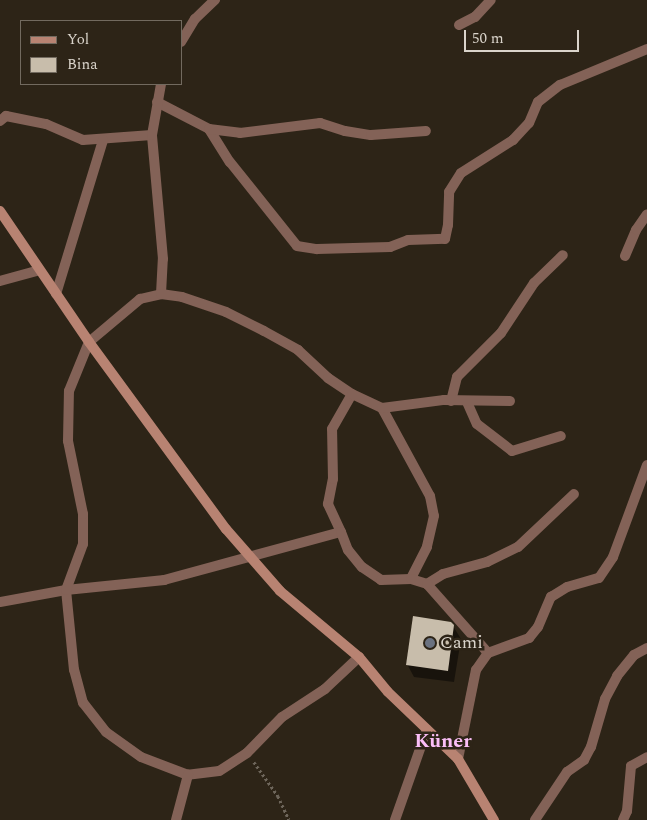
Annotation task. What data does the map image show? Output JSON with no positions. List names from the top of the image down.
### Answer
{
  "districts": ["Küner"],
  "places": ["Cami"],
  "legend": ["Yol", "Bina"],
  "scale_bar": "50 m"
}
